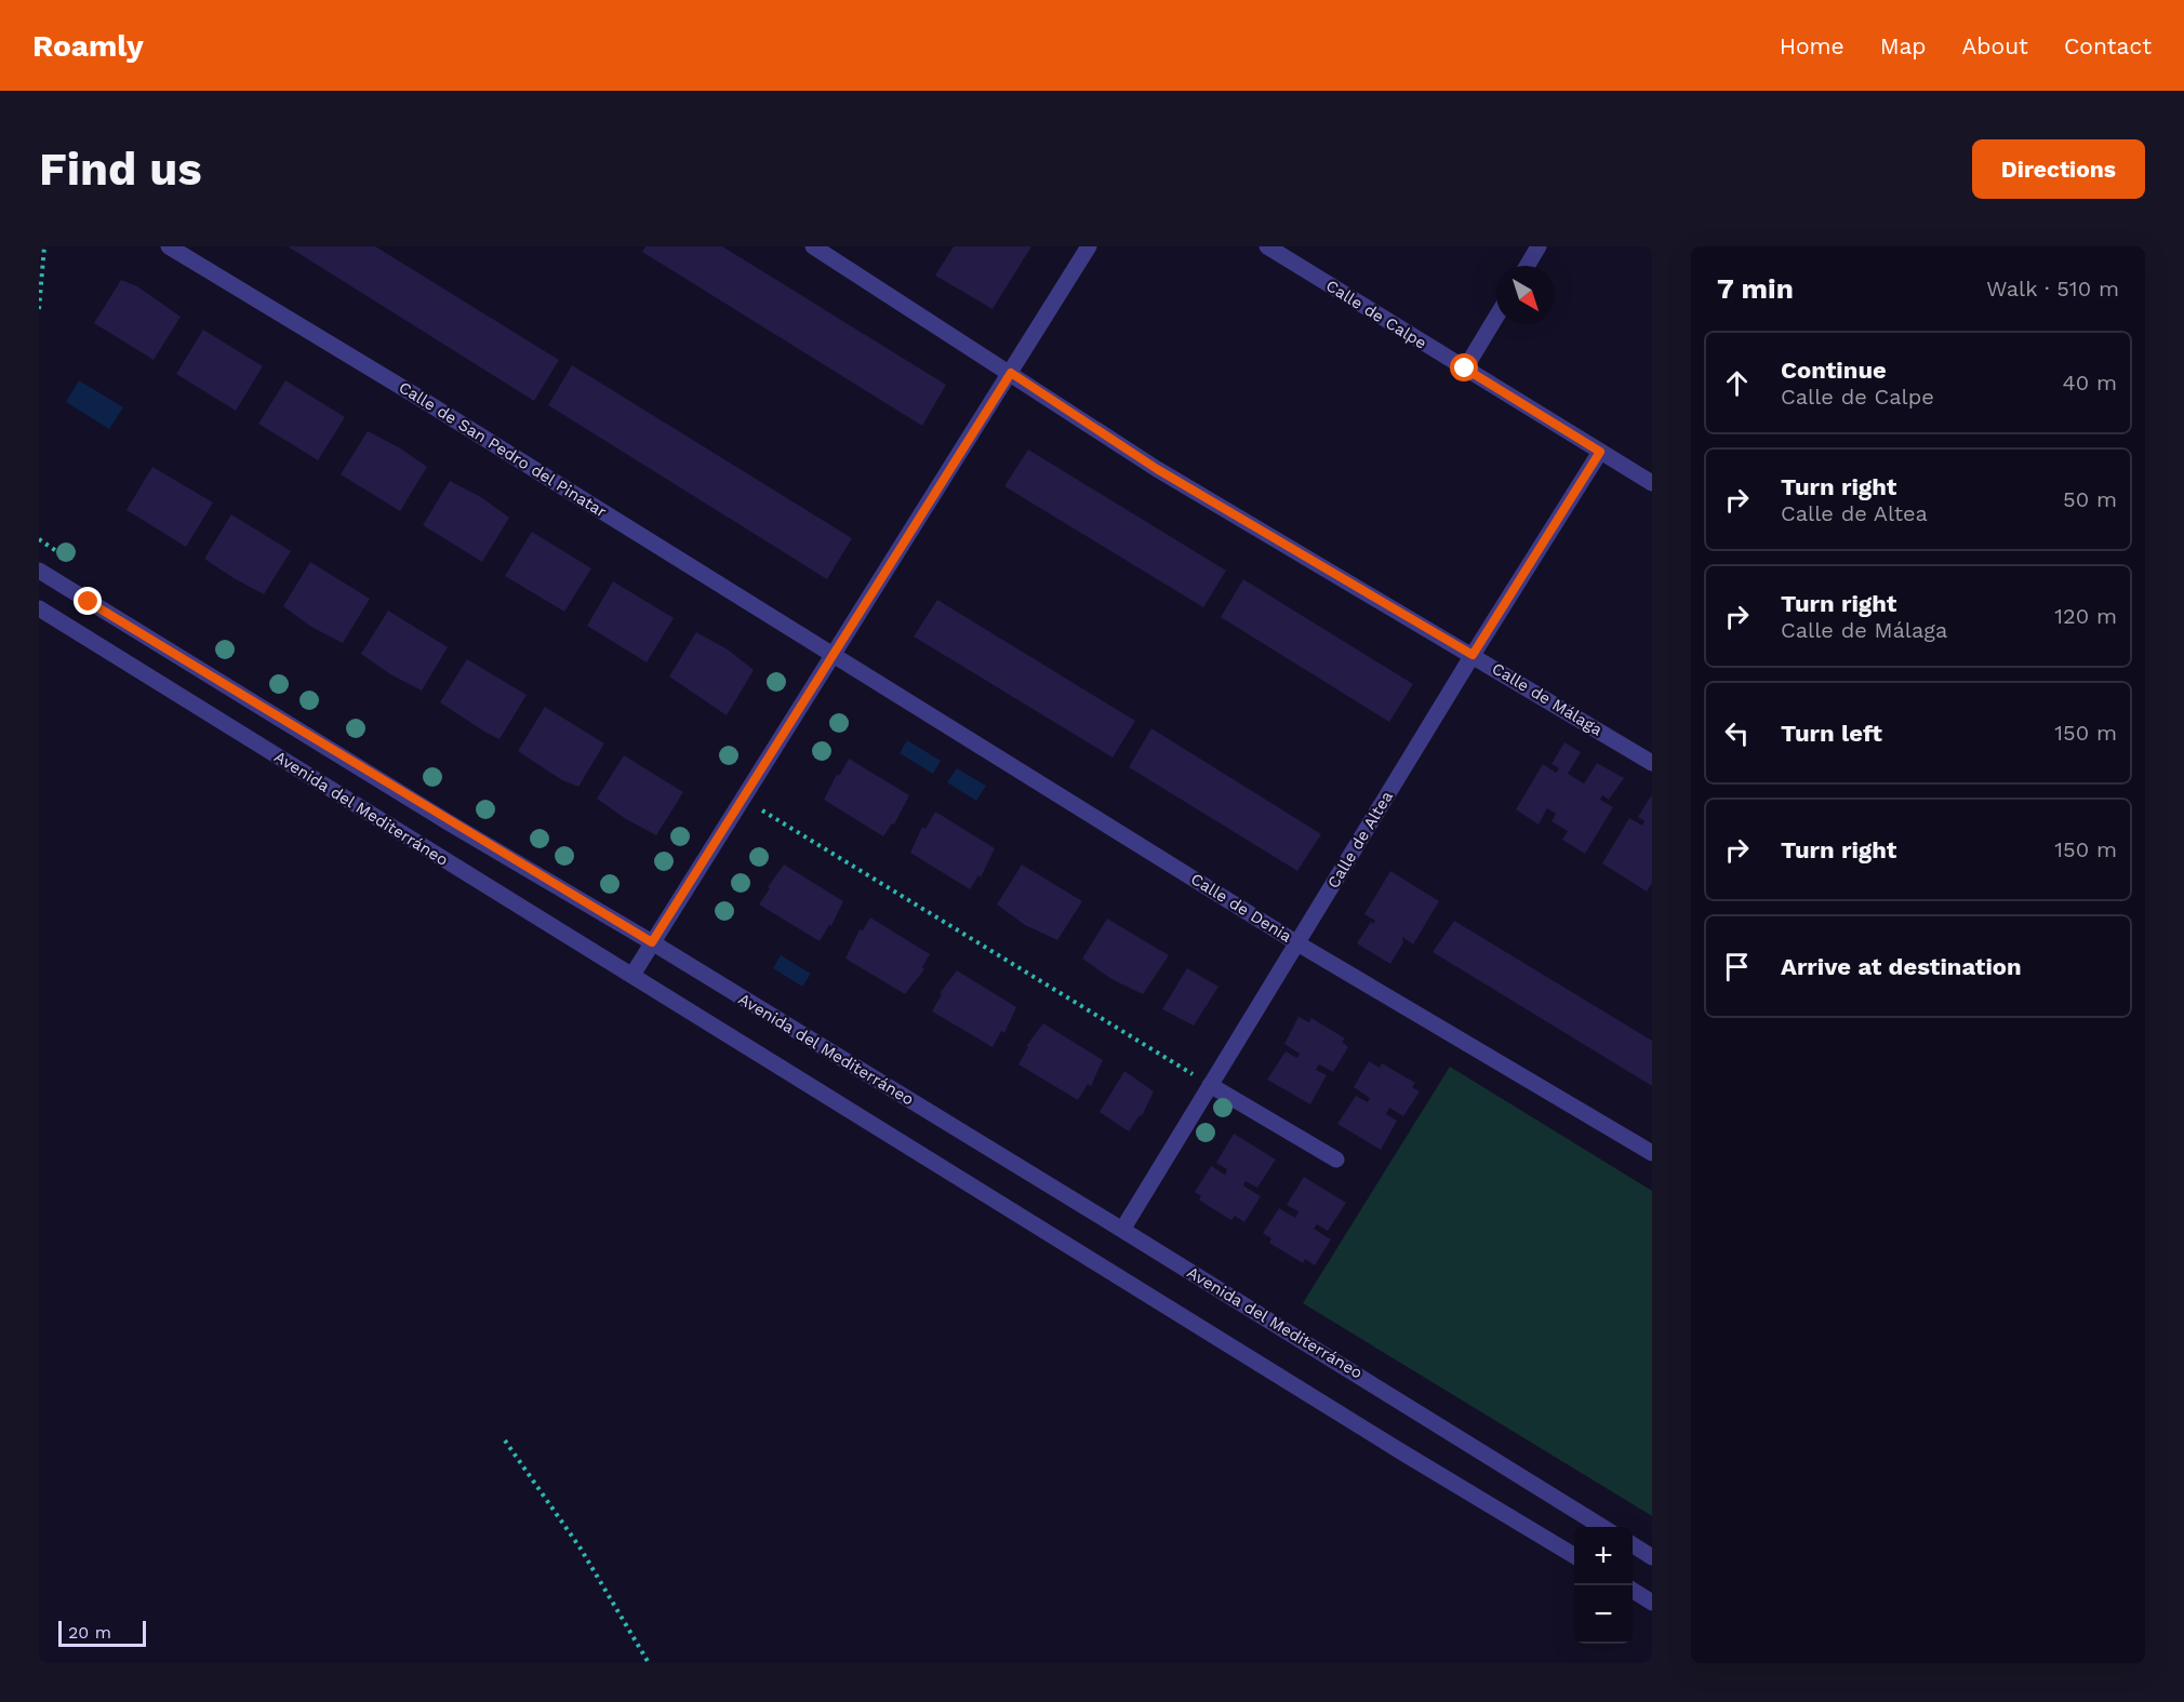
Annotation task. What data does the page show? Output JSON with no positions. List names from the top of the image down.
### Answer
{
  "streets": {
    "street": [
      "Calle de Calpe",
      "Calle de San Pedro del Pinatar",
      "Calle de Málaga",
      "Avenida del Mediterráneo",
      "Calle de Altea",
      "Calle de Denia"
    ]
  },
  "crossings": [
    ["Calle de Calpe", "Calle de Altea"],
    ["Calle de San Pedro del Pinatar", "Calle de Denia"],
    ["Calle de Málaga", "Calle de Altea"],
    ["Avenida del Mediterráneo", "Calle de Altea"],
    ["Calle de Altea", "Calle de Denia"]
  ],
  "scale_bar": "20 m",
  "north": "bottom right",
  "page": {
    "header": "Roamly",
    "nav": [
      "Home",
      "Map",
      "About",
      "Contact"
    ],
    "buttons": "Directions",
    "title": "Find us",
    "heading": ["7 min", "Walk · 510 m"],
    "list": [
      ["Continue", "Calle de Calpe", "40 m"],
      ["Turn right", "Calle de Altea", "50 m"],
      ["Turn right", "Calle de Málaga", "120 m"],
      ["Turn left", "150 m"],
      ["Turn right", "150 m"],
      "Arrive at destination"
    ],
    "map_buttons": ["+", "−"],
    "scale": "20 m"
  }
}
